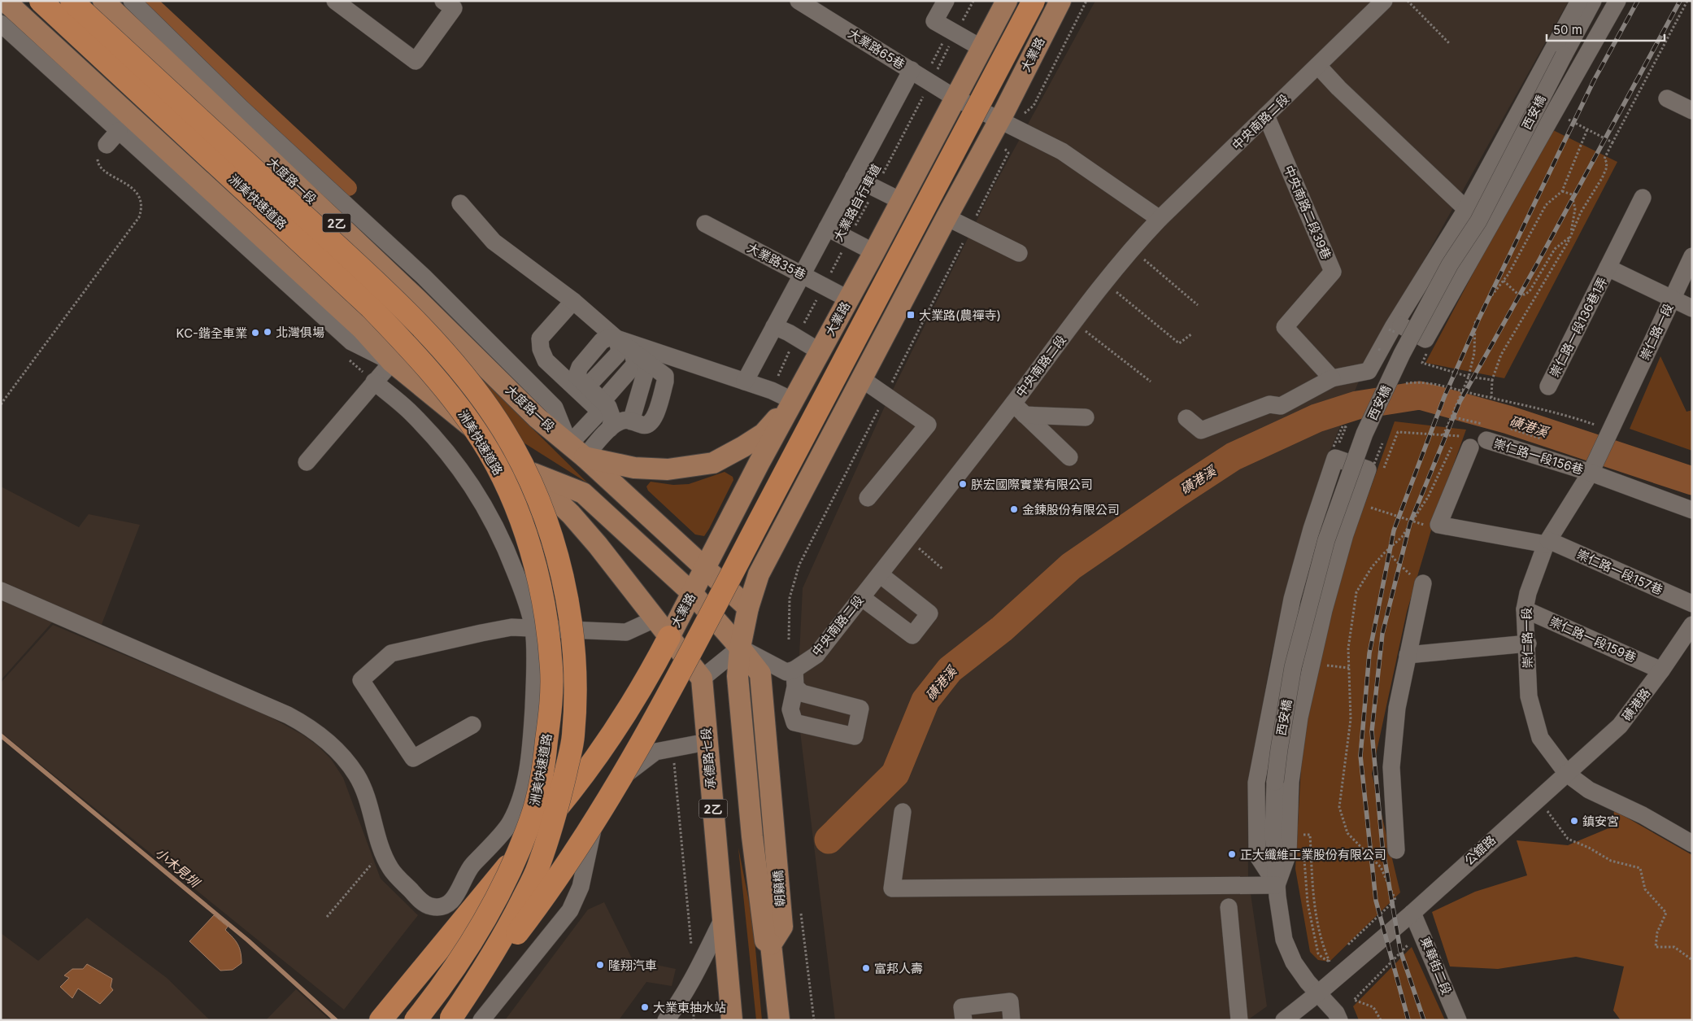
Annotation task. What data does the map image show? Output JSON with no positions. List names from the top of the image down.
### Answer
{
  "streets": {
    "highway": ["洲美快速道路"],
    "main road": [
      "大業路",
      "大度路一段",
      "2乙",
      "承德路七段",
      "朝籟橋"
    ],
    "street": [
      "大業路65巷",
      "西安橋",
      "中央南路二段",
      "中央南路二段39巷",
      "大業路35巷",
      "崇仁路一段136巷1弄",
      "崇仁路一段",
      "崇仁路一段156巷",
      "崇仁路一段157巷",
      "崇仁路一段159巷",
      "磺港路",
      "公舘路",
      "東華街二段"
    ],
    "path": ["大業路自行車道"]
  },
  "crossings": [
    ["大業路65巷", "大業路"],
    ["大業路65巷", "中央南路二段"],
    ["大業路65巷", "大業路自行車道"],
    ["大業路", "大度路一段"],
    ["大業路", "2乙"],
    ["大業路", "大業路35巷"],
    ["西安橋", "公舘路"],
    ["中央南路二段", "中央南路二段39巷"],
    ["中央南路二段", "朝籟橋"],
    ["大度路一段", "2乙"],
    ["大業路自行車道", "大業路35巷"],
    ["2乙", "承德路七段"],
    ["崇仁路一段", "崇仁路一段156巷"],
    ["崇仁路一段", "崇仁路一段157巷"],
    ["崇仁路一段", "崇仁路一段159巷"],
    ["崇仁路一段", "磺港路"],
    ["崇仁路一段", "公舘路"],
    ["崇仁路一段159巷", "磺港路"],
    ["磺港路", "公舘路"],
    ["公舘路", "東華街二段"]
  ],
  "water": ["磺港溪", "小木見圳"],
  "places": {
    "transit": ["大業路(農禪寺)"],
    "other": [
      "北灣俱場",
      "KC-鍇全車業",
      "朕宏國際實業有限公司",
      "金鍊股份有限公司",
      "鎮安宮",
      "正大纖維工業股份有限公司",
      "隆翔汽車",
      "富邦人壽",
      "大業東抽水站"
    ]
  },
  "scale_bar": "50 m"
}
